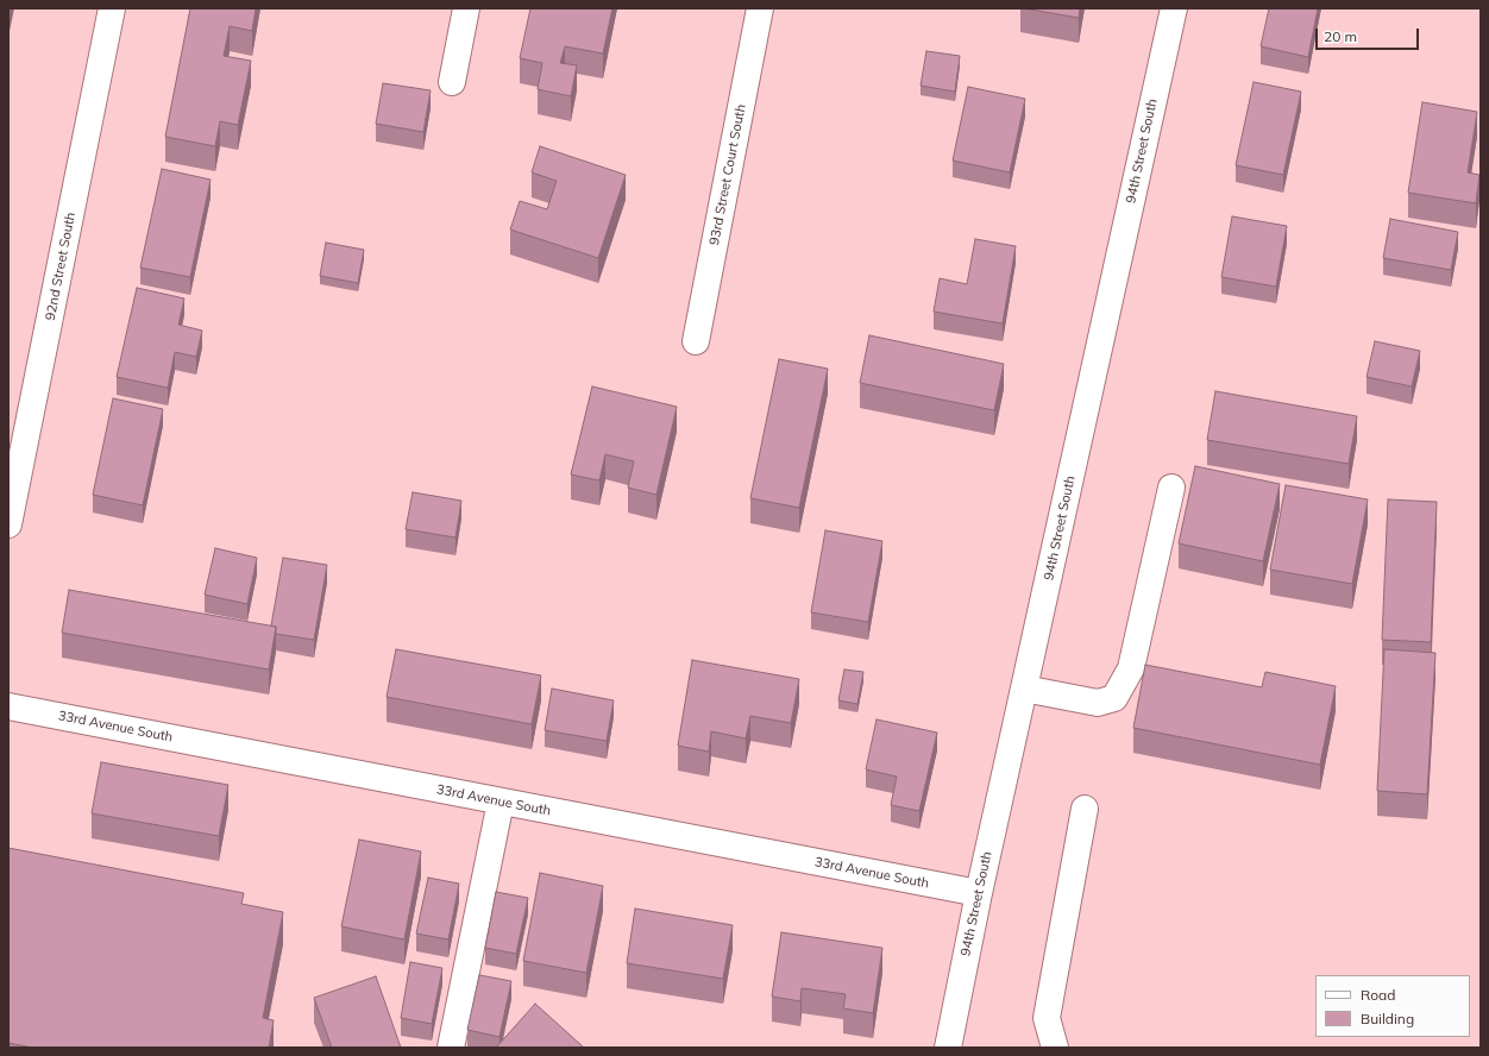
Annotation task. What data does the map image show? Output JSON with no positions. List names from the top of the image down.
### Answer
{
  "streets": {
    "street": [
      "94th Street South",
      "93rd Street Court South",
      "92nd Street South",
      "33rd Avenue South"
    ]
  },
  "crossings": [
    ["94th Street South", "33rd Avenue South"]
  ],
  "legend": ["Road", "Building"],
  "scale_bar": "20 m"
}
